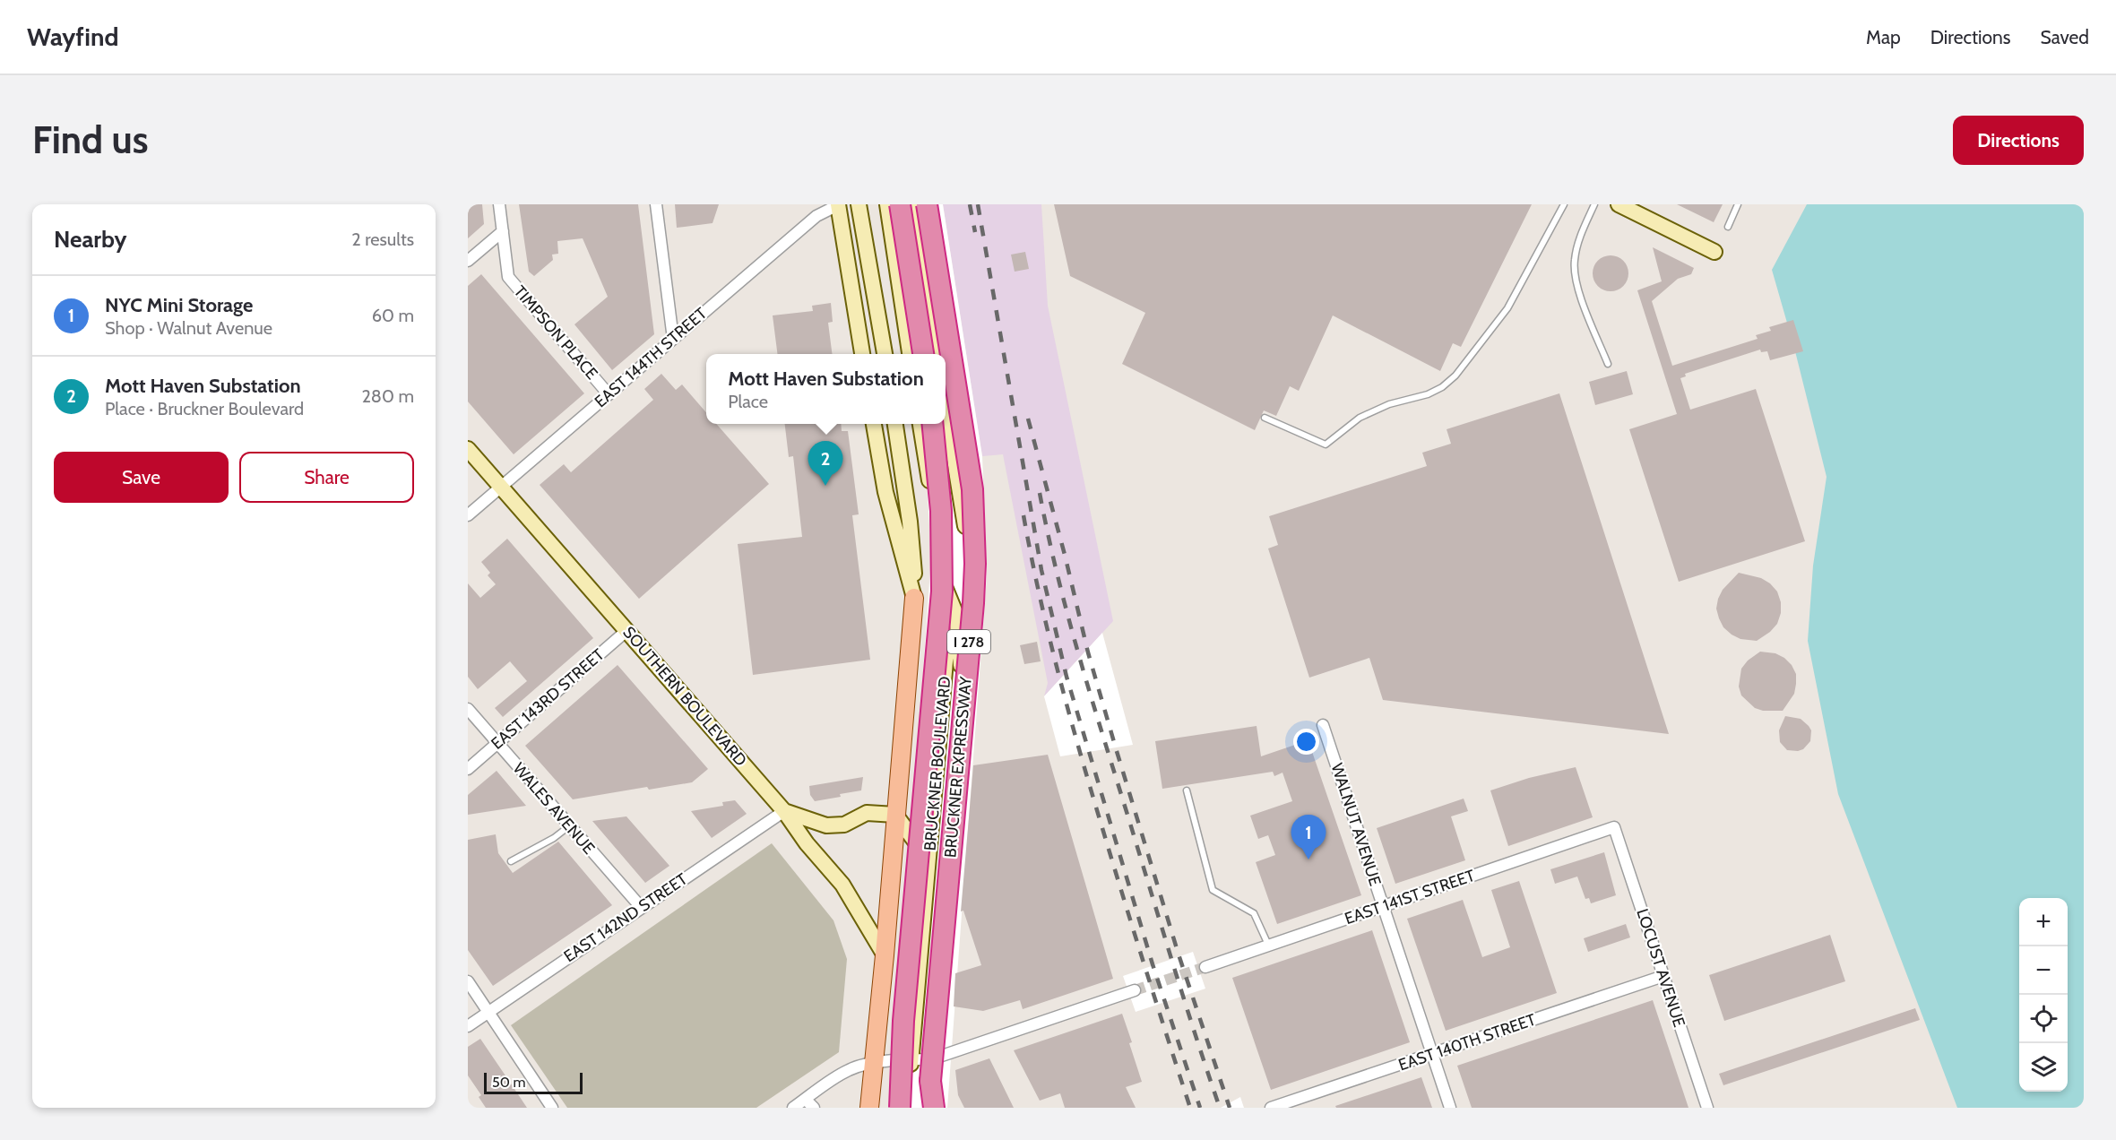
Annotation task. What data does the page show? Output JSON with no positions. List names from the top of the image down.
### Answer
{
  "streets": {
    "highway": ["I 278", "BRUCKNER EXPRESSWAY"],
    "main road": ["SOUTHERN BOULEVARD", "BRUCKNER BOULEVARD"],
    "street": [
      "TIMPSON PLACE",
      "EAST 144TH STREET",
      "EAST 143RD STREET",
      "WALES AVENUE",
      "WALNUT AVENUE",
      "EAST 141ST STREET",
      "EAST 142ND STREET",
      "LOCUST AVENUE",
      "EAST 140TH STREET"
    ]
  },
  "crossings": [
    ["TIMPSON PLACE", "EAST 144TH STREET"],
    ["EAST 144TH STREET", "SOUTHERN BOULEVARD"],
    ["SOUTHERN BOULEVARD", "EAST 143RD STREET"],
    ["SOUTHERN BOULEVARD", "EAST 142ND STREET"],
    ["EAST 143RD STREET", "WALES AVENUE"],
    ["WALES AVENUE", "EAST 142ND STREET"],
    ["WALNUT AVENUE", "EAST 141ST STREET"],
    ["WALNUT AVENUE", "EAST 140TH STREET"],
    ["EAST 141ST STREET", "LOCUST AVENUE"],
    ["LOCUST AVENUE", "EAST 140TH STREET"]
  ],
  "scale_bar": "50 m",
  "page": {
    "header": "Wayfind",
    "nav": ["Map", "Directions", "Saved"],
    "buttons": [
      "Directions",
      ["Save", "Share"]
    ],
    "title": "Find us",
    "heading": ["Nearby", "2 results"],
    "list": [
      {
        "mark": "1",
        "name": "NYC Mini Storage",
        "note": "Shop · Walnut Avenue",
        "value": "60 m"
      },
      {
        "mark": "2",
        "name": "Mott Haven Substation",
        "note": "Place · Bruckner Boulevard",
        "value": "280 m"
      }
    ],
    "popup": ["Mott Haven Substation", "Place"],
    "pins": ["2", "1"],
    "map_buttons": ["+", "−"],
    "scale": "50 m"
  }
}
